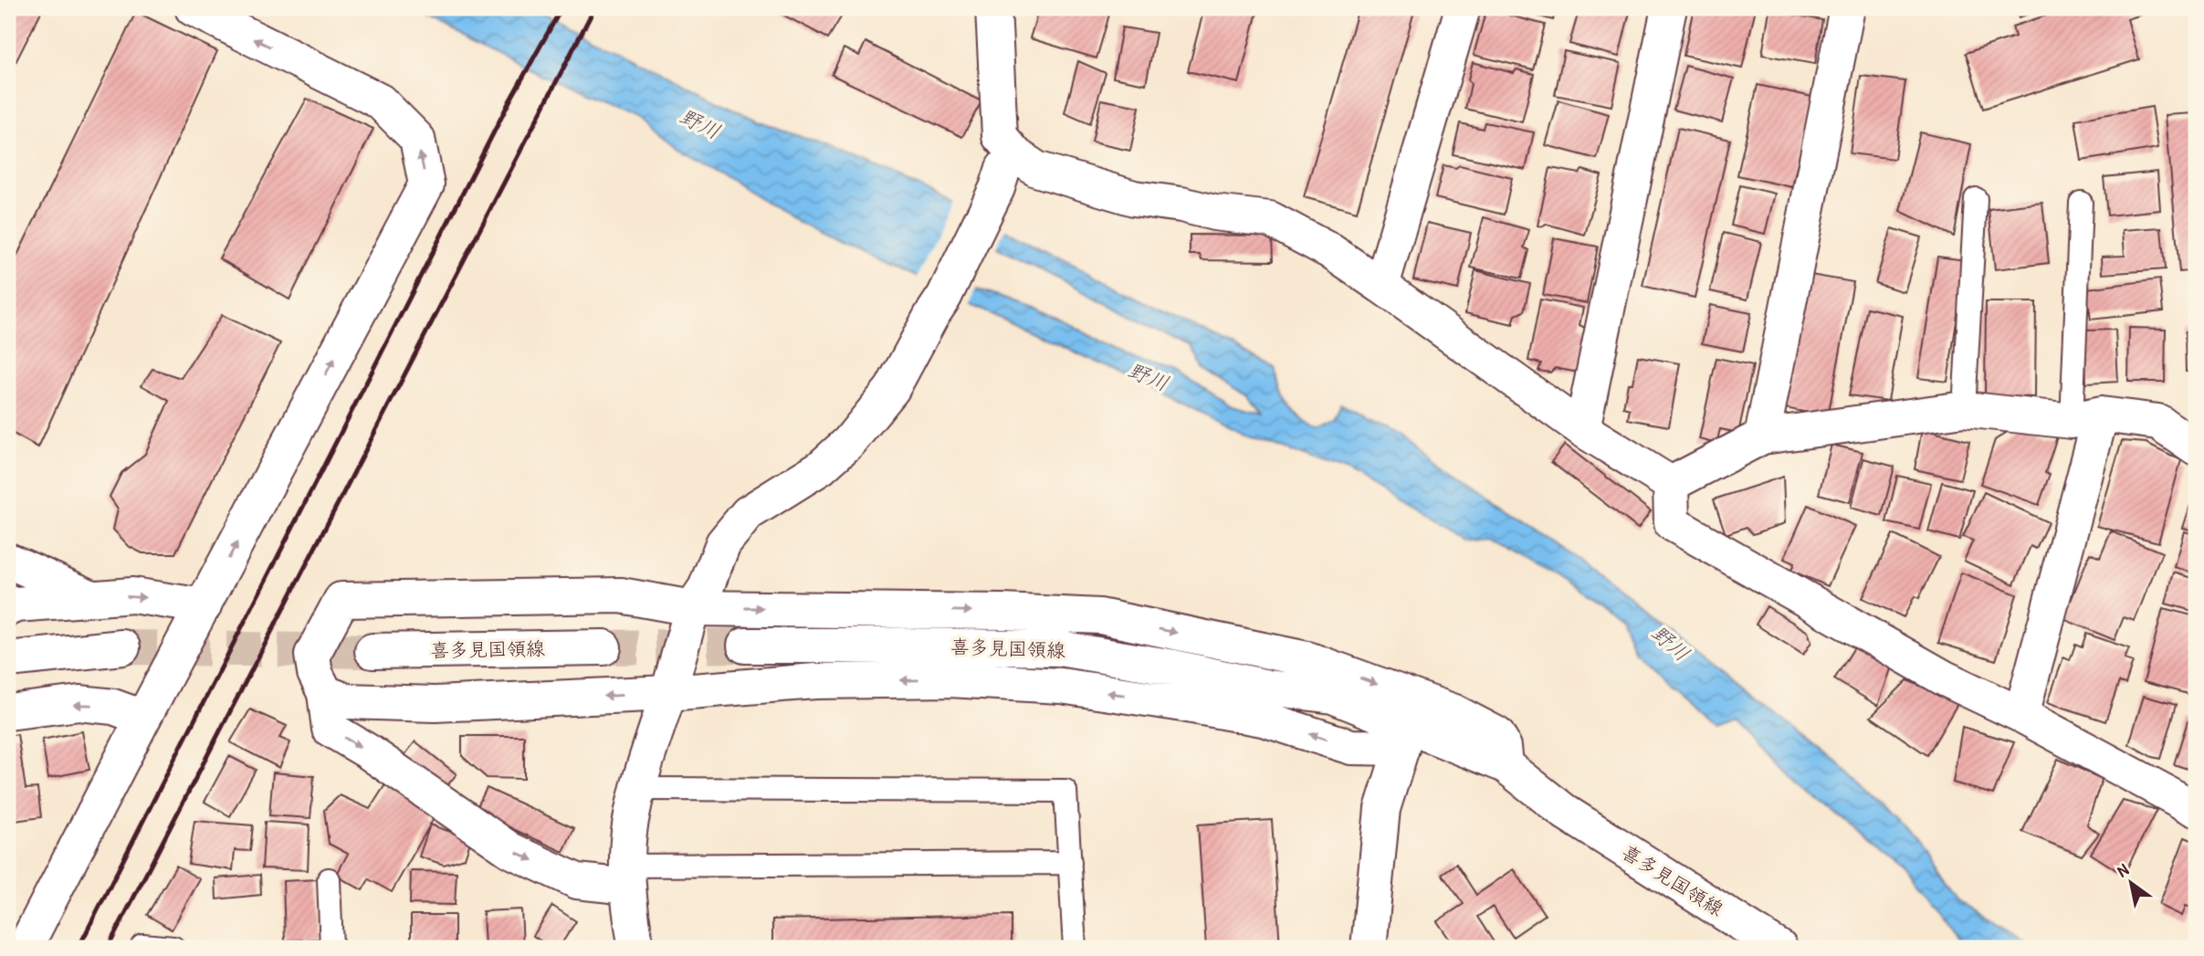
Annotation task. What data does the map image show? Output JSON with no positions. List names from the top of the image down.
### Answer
{
  "streets": {
    "street": ["喜多見国領線"]
  },
  "water": ["野川"],
  "north": "top left"
}
